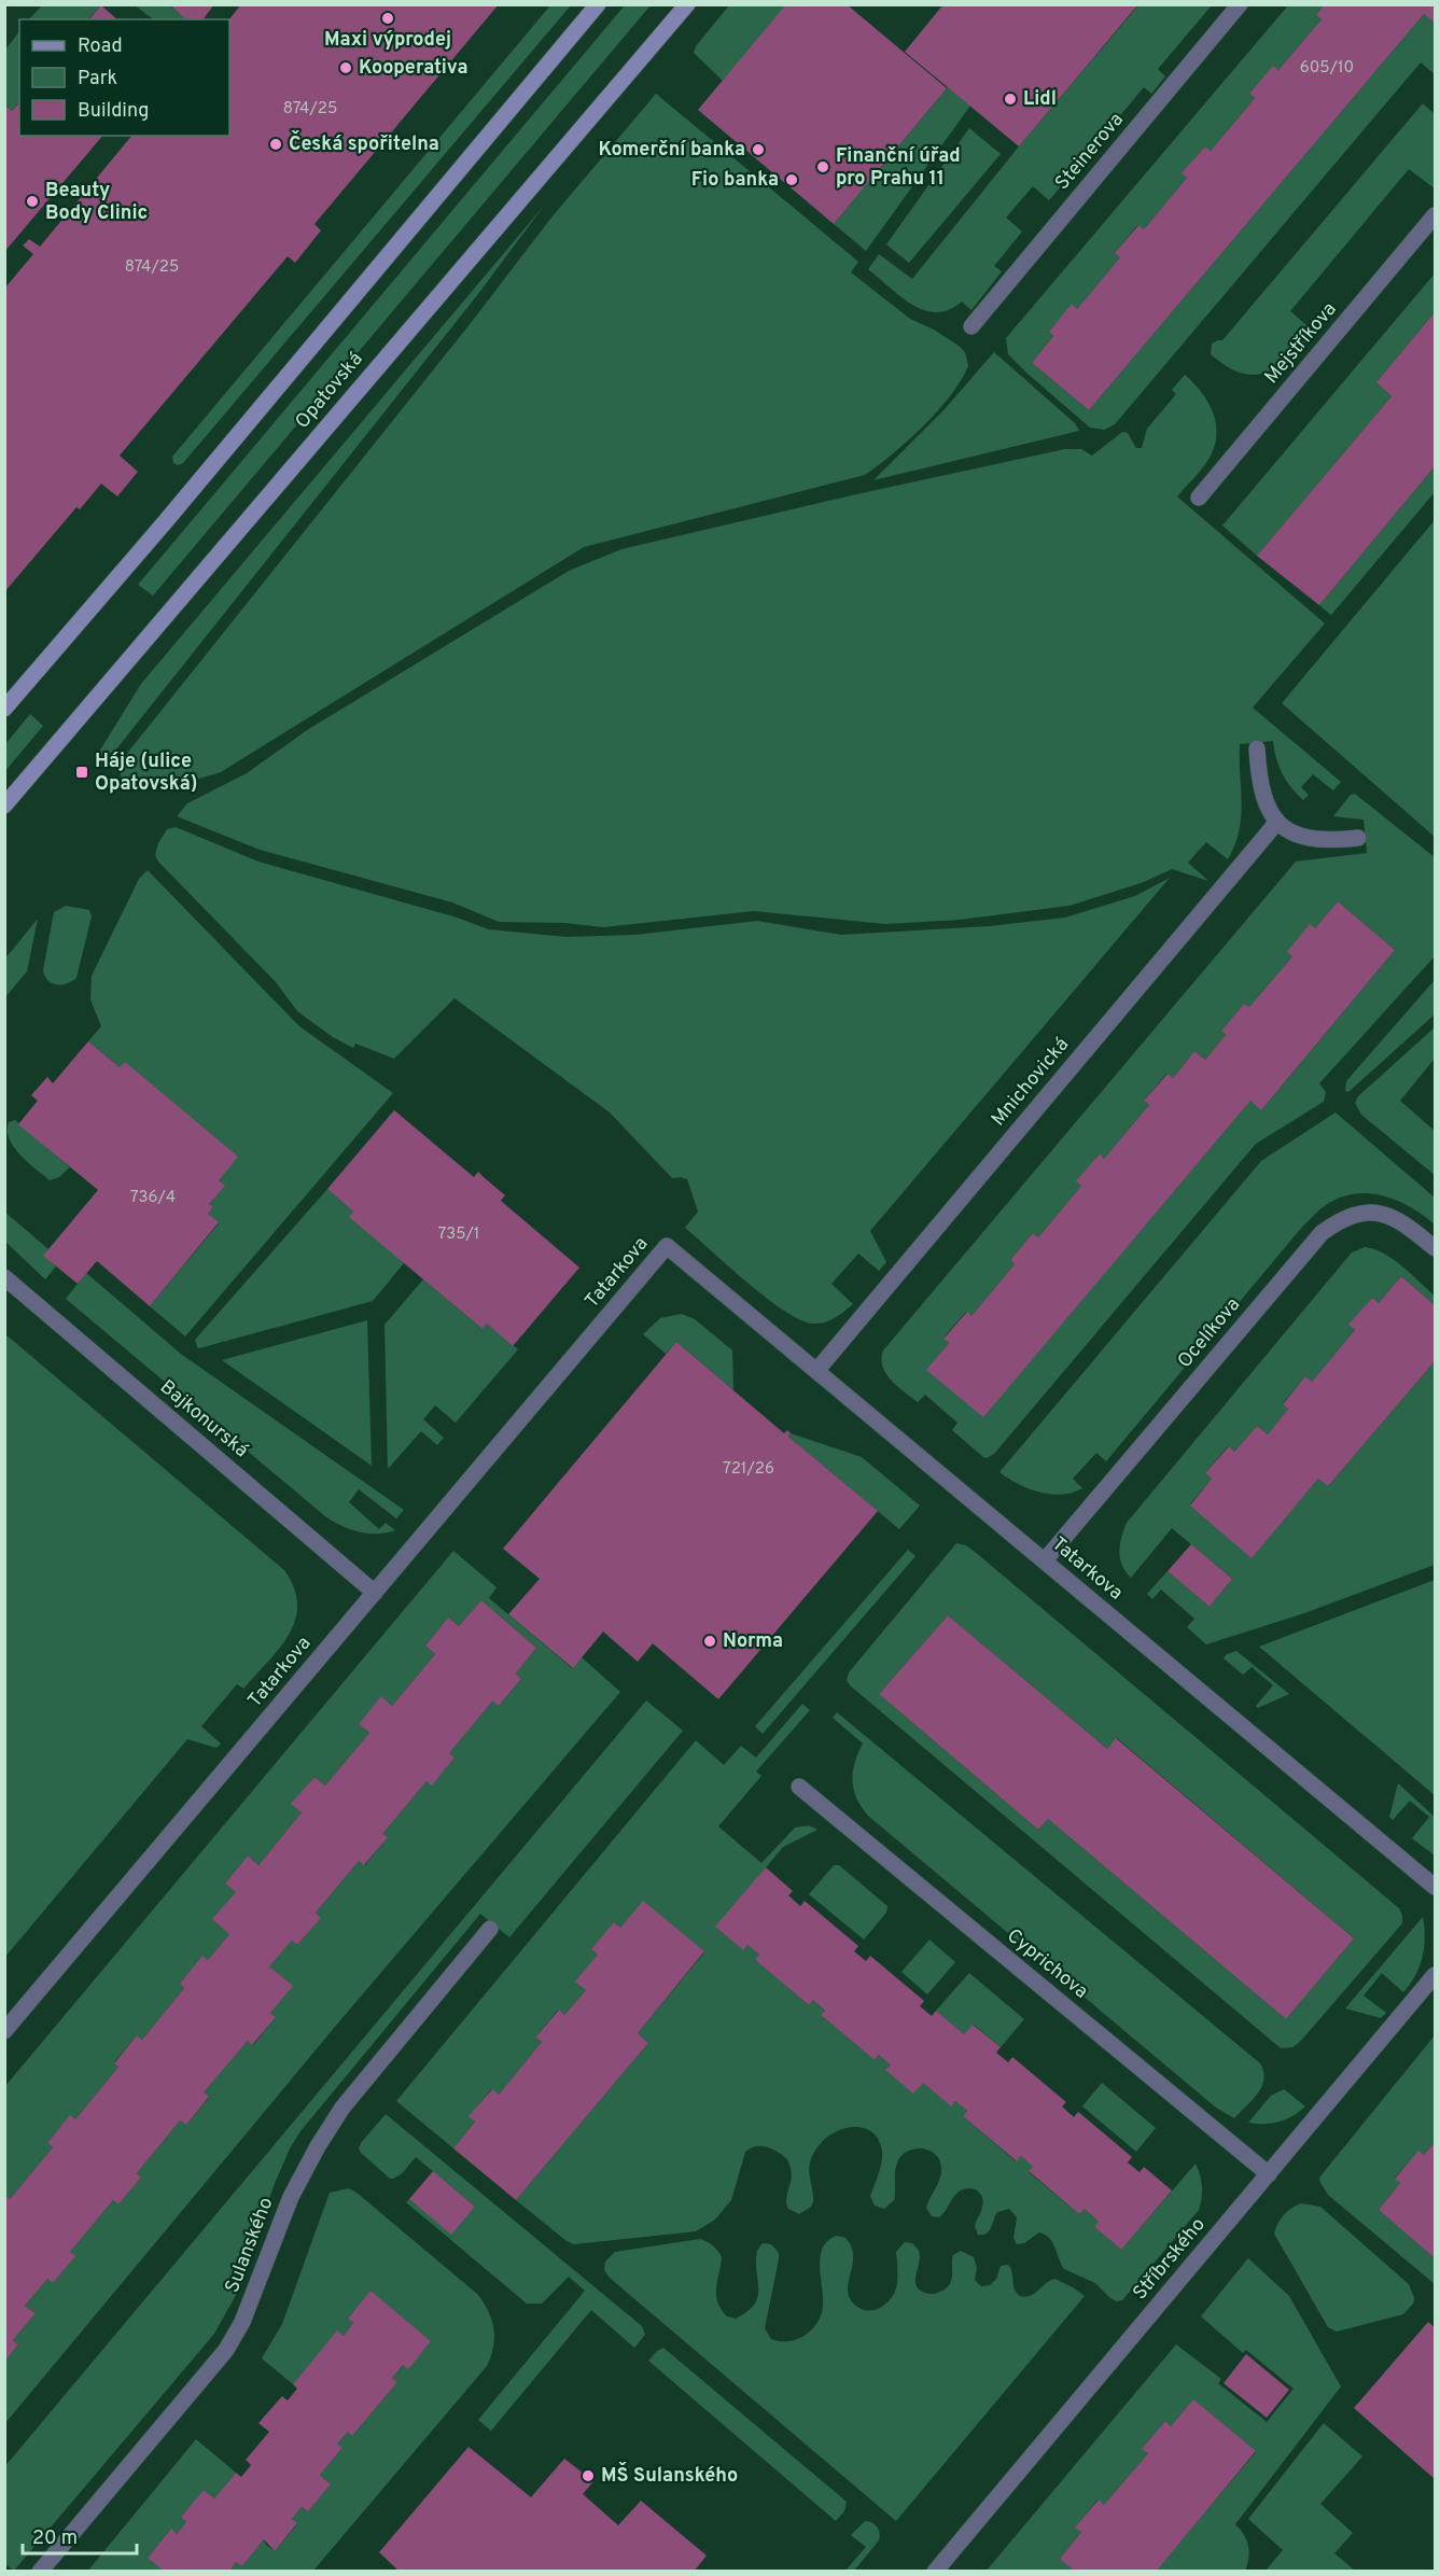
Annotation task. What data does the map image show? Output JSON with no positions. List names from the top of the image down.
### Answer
{
  "streets": {
    "main road": ["Opatovská"],
    "street": [
      "Steinerova",
      "Mejstříkova",
      "Mnichovická",
      "Tatarkova",
      "Ocelíkova",
      "Bajkonurská",
      "Cyprichova",
      "Sulanského",
      "Stříbrského"
    ]
  },
  "crossings": [
    ["Mnichovická", "Tatarkova"],
    ["Tatarkova", "Ocelíkova"],
    ["Tatarkova", "Bajkonurská"],
    ["Cyprichova", "Stříbrského"]
  ],
  "places": {
    "other": [
      "Maxi výprodej",
      "Kooperativa",
      "Lidl",
      "Česká spořitelna",
      "Komerční banka",
      "Finanční úřad pro Prahu 11",
      "Fio banka",
      "Beauty Body Clinic",
      "Norma",
      "MŠ Sulanského"
    ],
    "transit": ["Háje (ulice Opatovská)"]
  },
  "house_numbers": [
    "605/10",
    "874/25",
    "874/25",
    "736/4",
    "735/1",
    "721/26"
  ],
  "legend": ["Road", "Park", "Building"],
  "scale_bar": "20 m"
}
